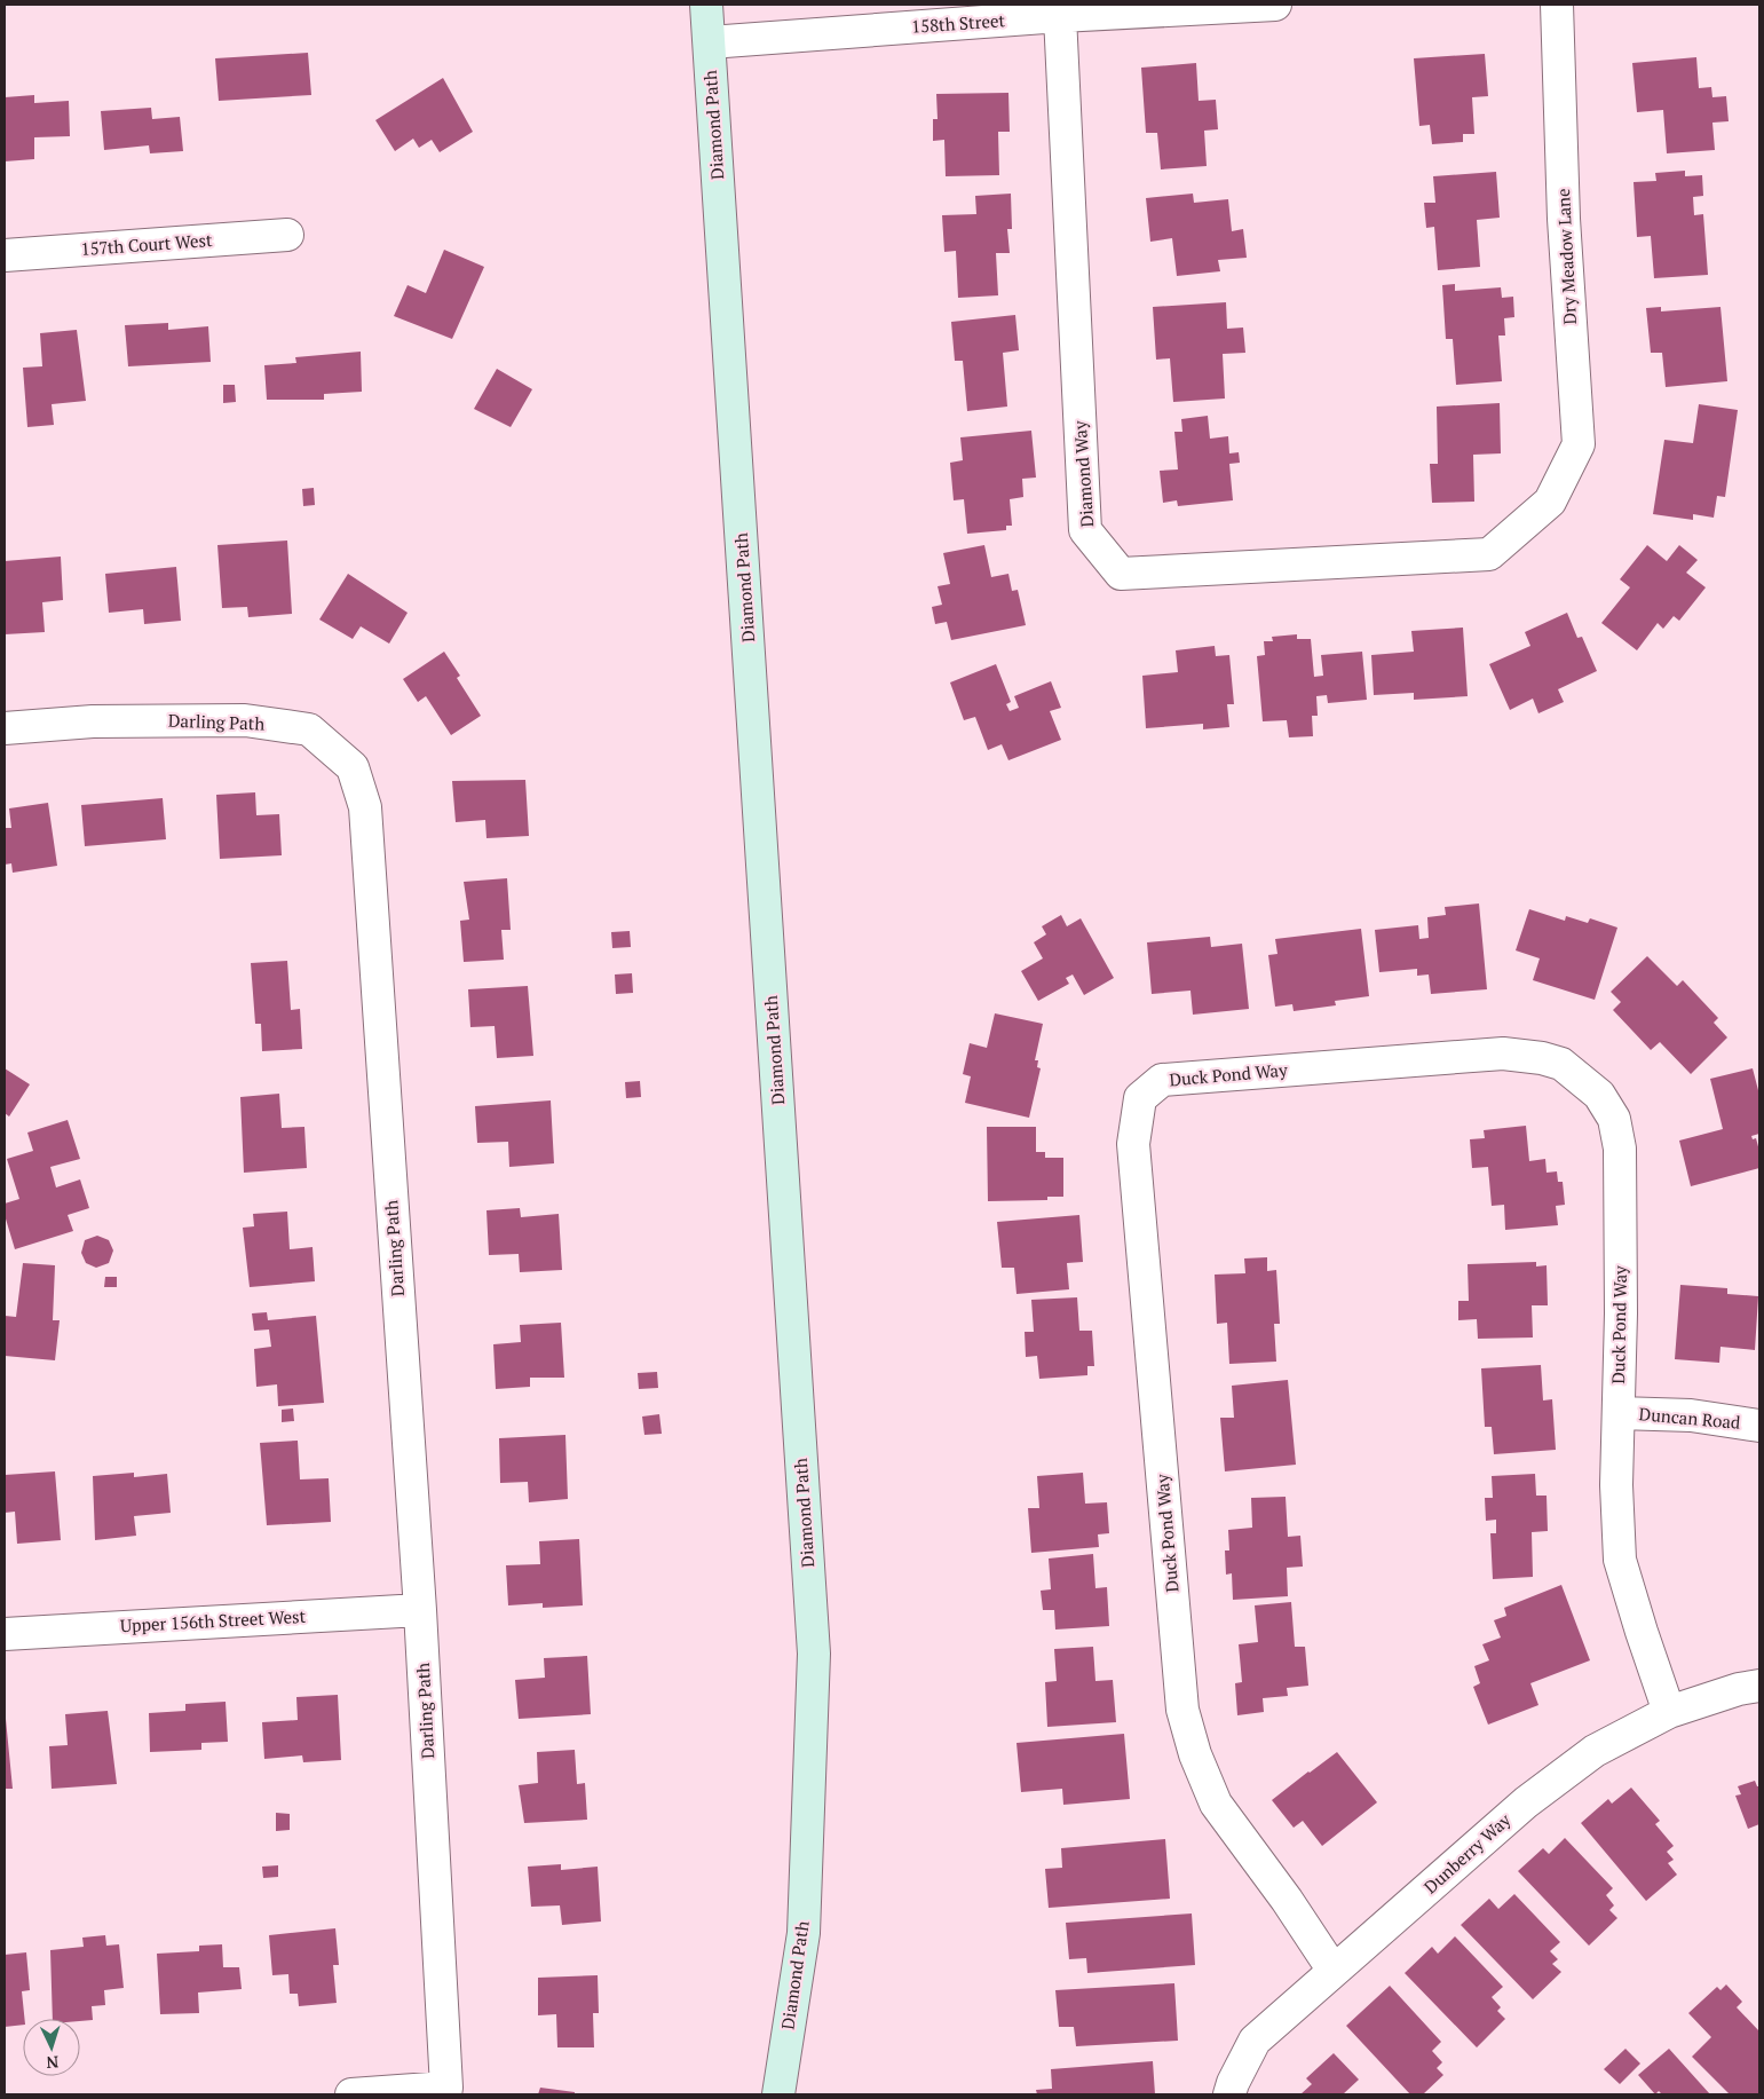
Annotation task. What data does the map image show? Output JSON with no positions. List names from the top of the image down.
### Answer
{
  "streets": {
    "street": [
      "158th Street",
      "Diamond Path",
      "157th Court West",
      "Dry Meadow Lane",
      "Diamond Way",
      "Darling Path",
      "Duck Pond Way",
      "Duncan Road",
      "Upper 156th Street West",
      "Dunberry Way"
    ]
  },
  "crossings": [
    ["158th Street", "Diamond Path"],
    ["158th Street", "Diamond Way"],
    ["Dry Meadow Lane", "Diamond Way"],
    ["Darling Path", "Upper 156th Street West"],
    ["Duck Pond Way", "Duncan Road"],
    ["Duck Pond Way", "Dunberry Way"]
  ],
  "north": "bottom"
}
